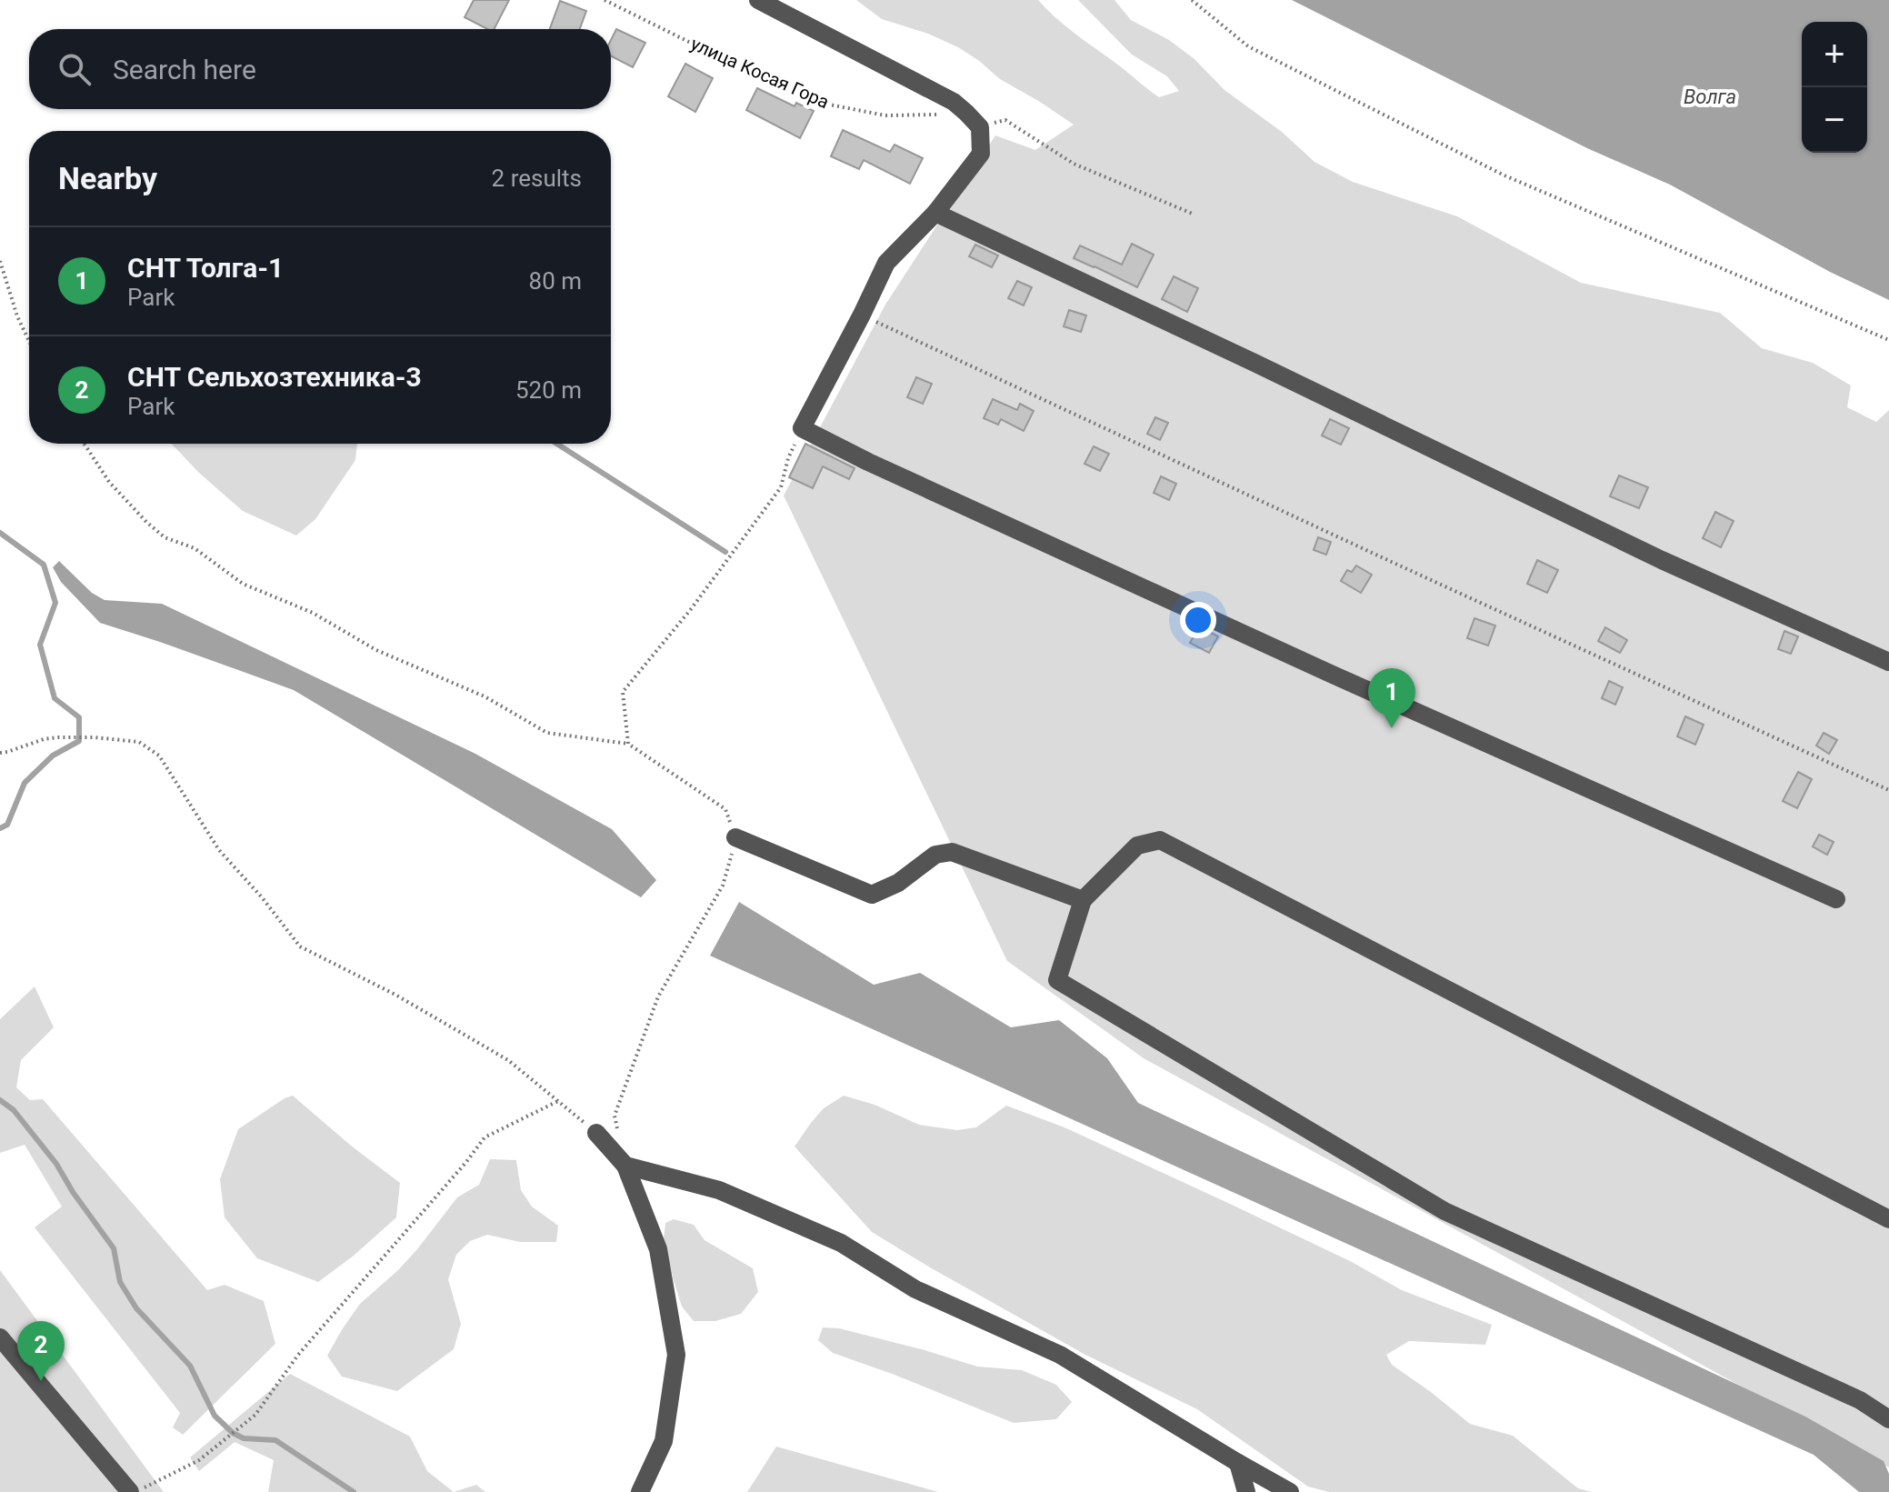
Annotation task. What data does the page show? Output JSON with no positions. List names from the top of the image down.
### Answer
{
  "streets": {
    "path": ["улица Косая Гора"]
  },
  "water": ["Волга"],
  "page": {
    "map_buttons": ["+", "−"],
    "search": "Search here",
    "heading": ["Nearby", "2 results"],
    "list": [
      {
        "mark": "1",
        "name": "СНТ Толга-1",
        "note": "Park",
        "value": "80 m"
      },
      {
        "mark": "2",
        "name": "СНТ Сельхозтехника-3",
        "note": "Park",
        "value": "520 m"
      }
    ],
    "pins": ["1", "2"]
  }
}
